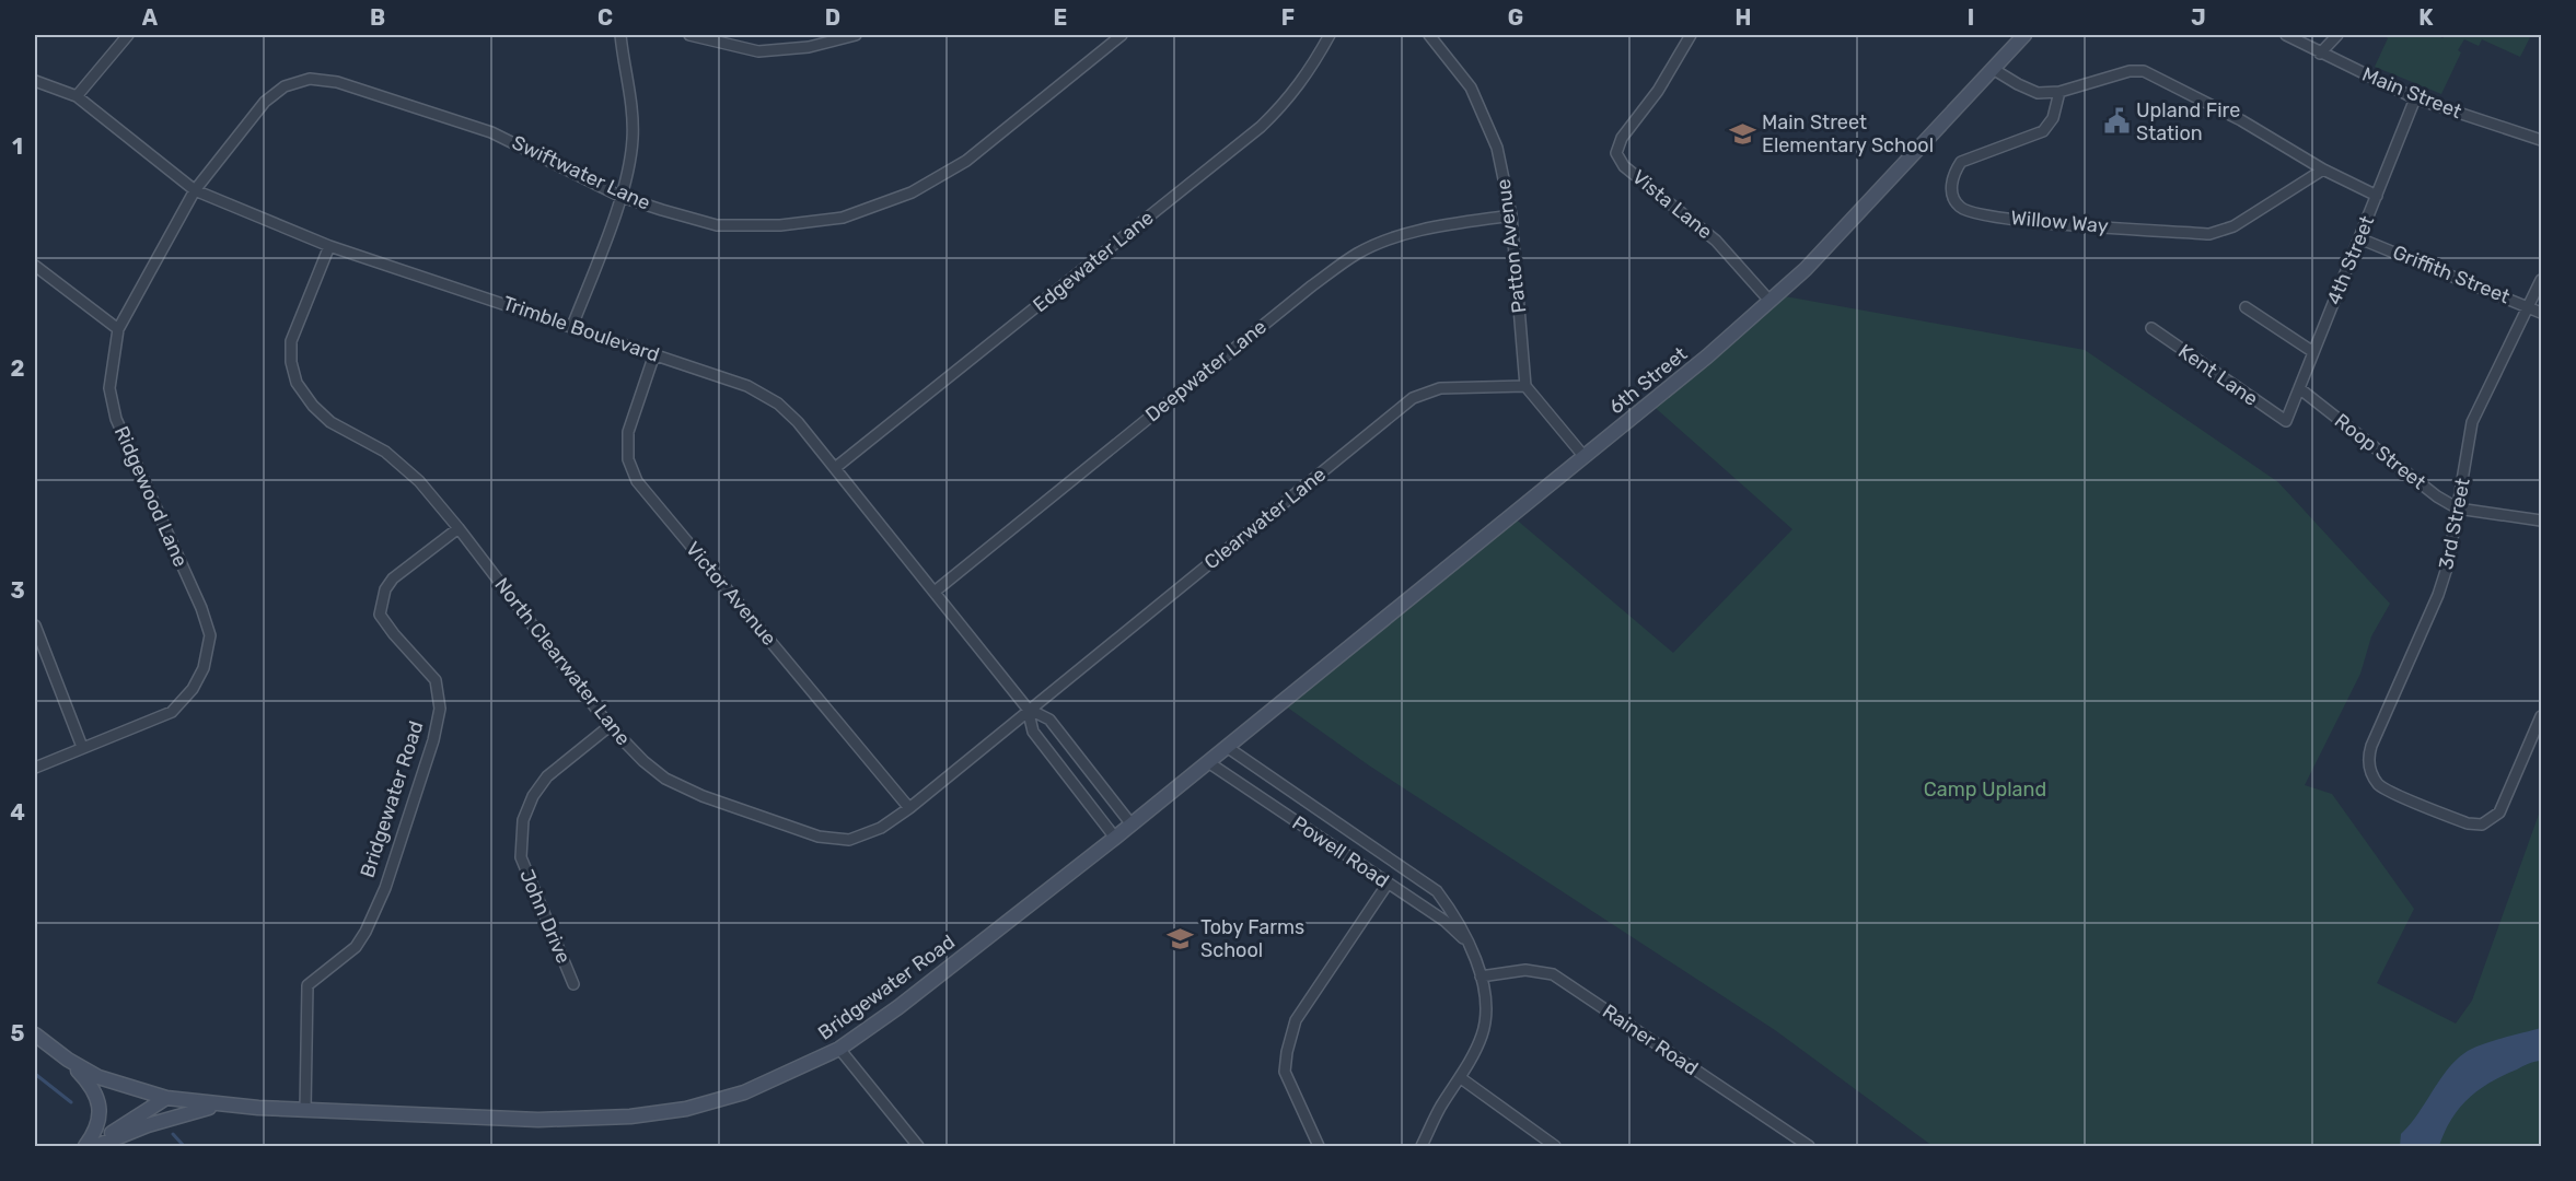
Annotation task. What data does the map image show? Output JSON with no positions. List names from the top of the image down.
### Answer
{
  "streets": {
    "street": [
      "Main Street",
      "Swiftwater Lane",
      "Vista Lane",
      "Willow Way",
      "Patton Avenue",
      "4th Street",
      "Edgewater Lane",
      "Griffith Street",
      "Trimble Boulevard",
      "Deepwater Lane",
      "Kent Lane",
      "6th Street",
      "Roop Street",
      "Ridgewood Lane",
      "Clearwater Lane",
      "3rd Street",
      "Victor Avenue",
      "North Clearwater Lane",
      "Bridgewater Road",
      "Powell Road",
      "John Drive",
      "Rainer Road"
    ]
  },
  "crossings": [
    ["Main Street", "4th Street"],
    ["Swiftwater Lane", "Trimble Boulevard"],
    ["Swiftwater Lane", "Ridgewood Lane"],
    ["Vista Lane", "6th Street"],
    ["Patton Avenue", "Deepwater Lane"],
    ["Patton Avenue", "Clearwater Lane"],
    ["4th Street", "Griffith Street"],
    ["4th Street", "Kent Lane"],
    ["4th Street", "Roop Street"],
    ["Edgewater Lane", "Trimble Boulevard"],
    ["Griffith Street", "3rd Street"],
    ["Trimble Boulevard", "Deepwater Lane"],
    ["Trimble Boulevard", "Ridgewood Lane"],
    ["Trimble Boulevard", "Clearwater Lane"],
    ["Trimble Boulevard", "Victor Avenue"],
    ["Trimble Boulevard", "North Clearwater Lane"],
    ["Trimble Boulevard", "Bridgewater Road"],
    ["6th Street", "Bridgewater Road"],
    ["Roop Street", "3rd Street"],
    ["Clearwater Lane", "North Clearwater Lane"],
    ["Victor Avenue", "North Clearwater Lane"],
    ["North Clearwater Lane", "Bridgewater Road"],
    ["North Clearwater Lane", "John Drive"],
    ["Bridgewater Road", "Powell Road"],
    ["Powell Road", "Rainer Road"]
  ],
  "parks": ["Camp Upland"],
  "places": {
    "public building": ["Upland Fire Station"],
    "school or university": ["Main Street Elementary School", "Toby Farms School"]
  },
  "grid": {
    "columns": [
      "A",
      "B",
      "C",
      "D",
      "E",
      "F",
      "G",
      "H",
      "I",
      "J",
      "K"
    ],
    "rows": [
      "1",
      "2",
      "3",
      "4",
      "5"
    ]
  }
}
